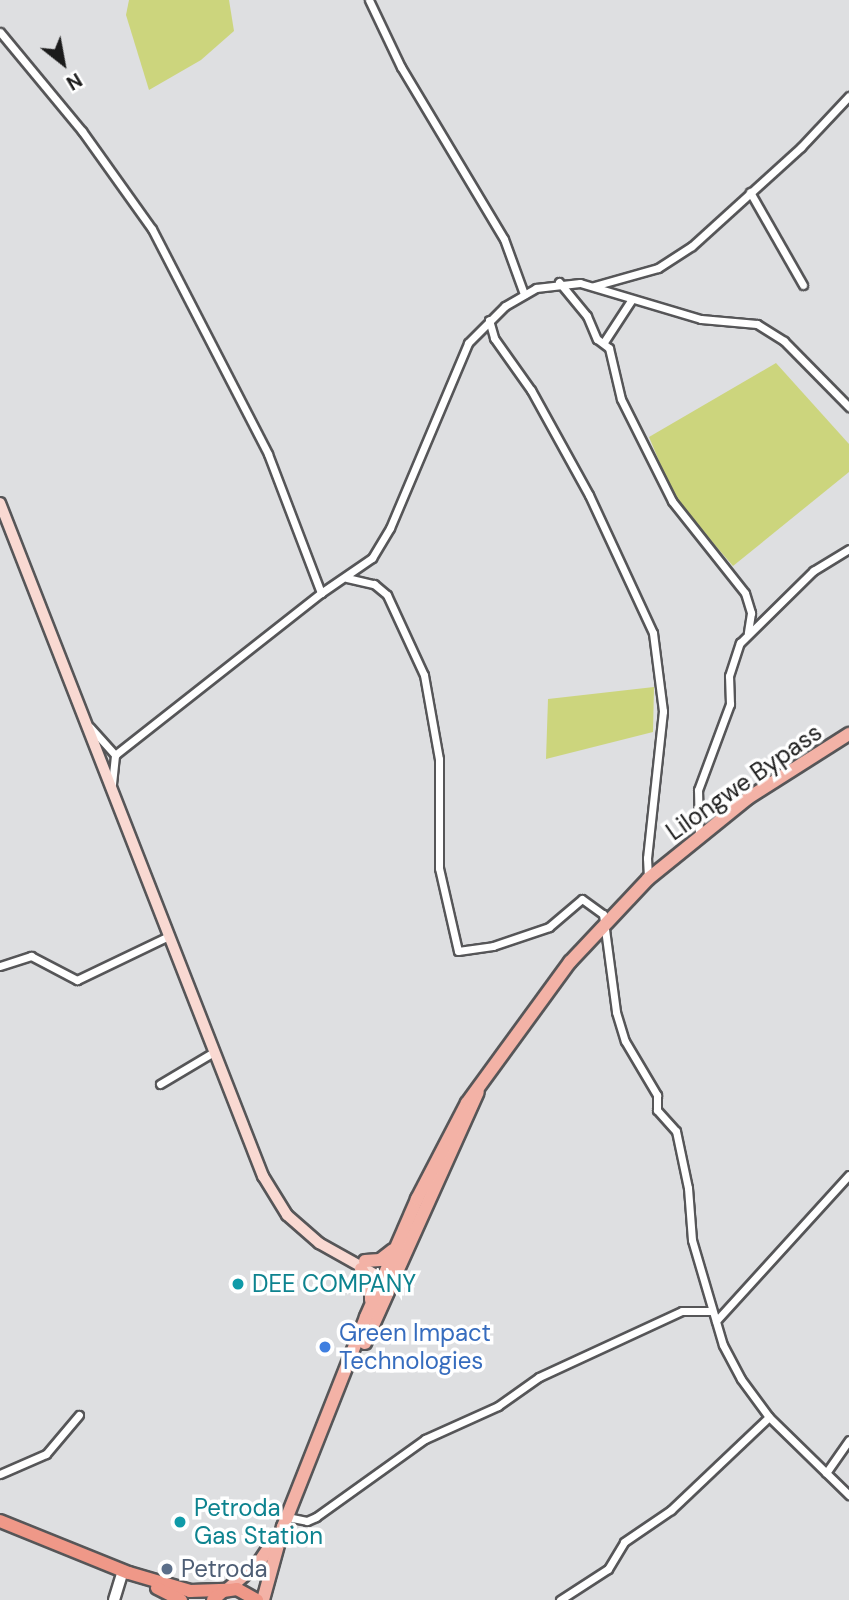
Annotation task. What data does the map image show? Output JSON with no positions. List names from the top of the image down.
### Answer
{
  "streets": {
    "main road": ["Lilongwe Bypass"]
  },
  "places": [
    "DEE COMPANY",
    "Green Impact Technologies",
    "Petroda Gas Station",
    "Petroda"
  ],
  "north": "bottom right"
}
